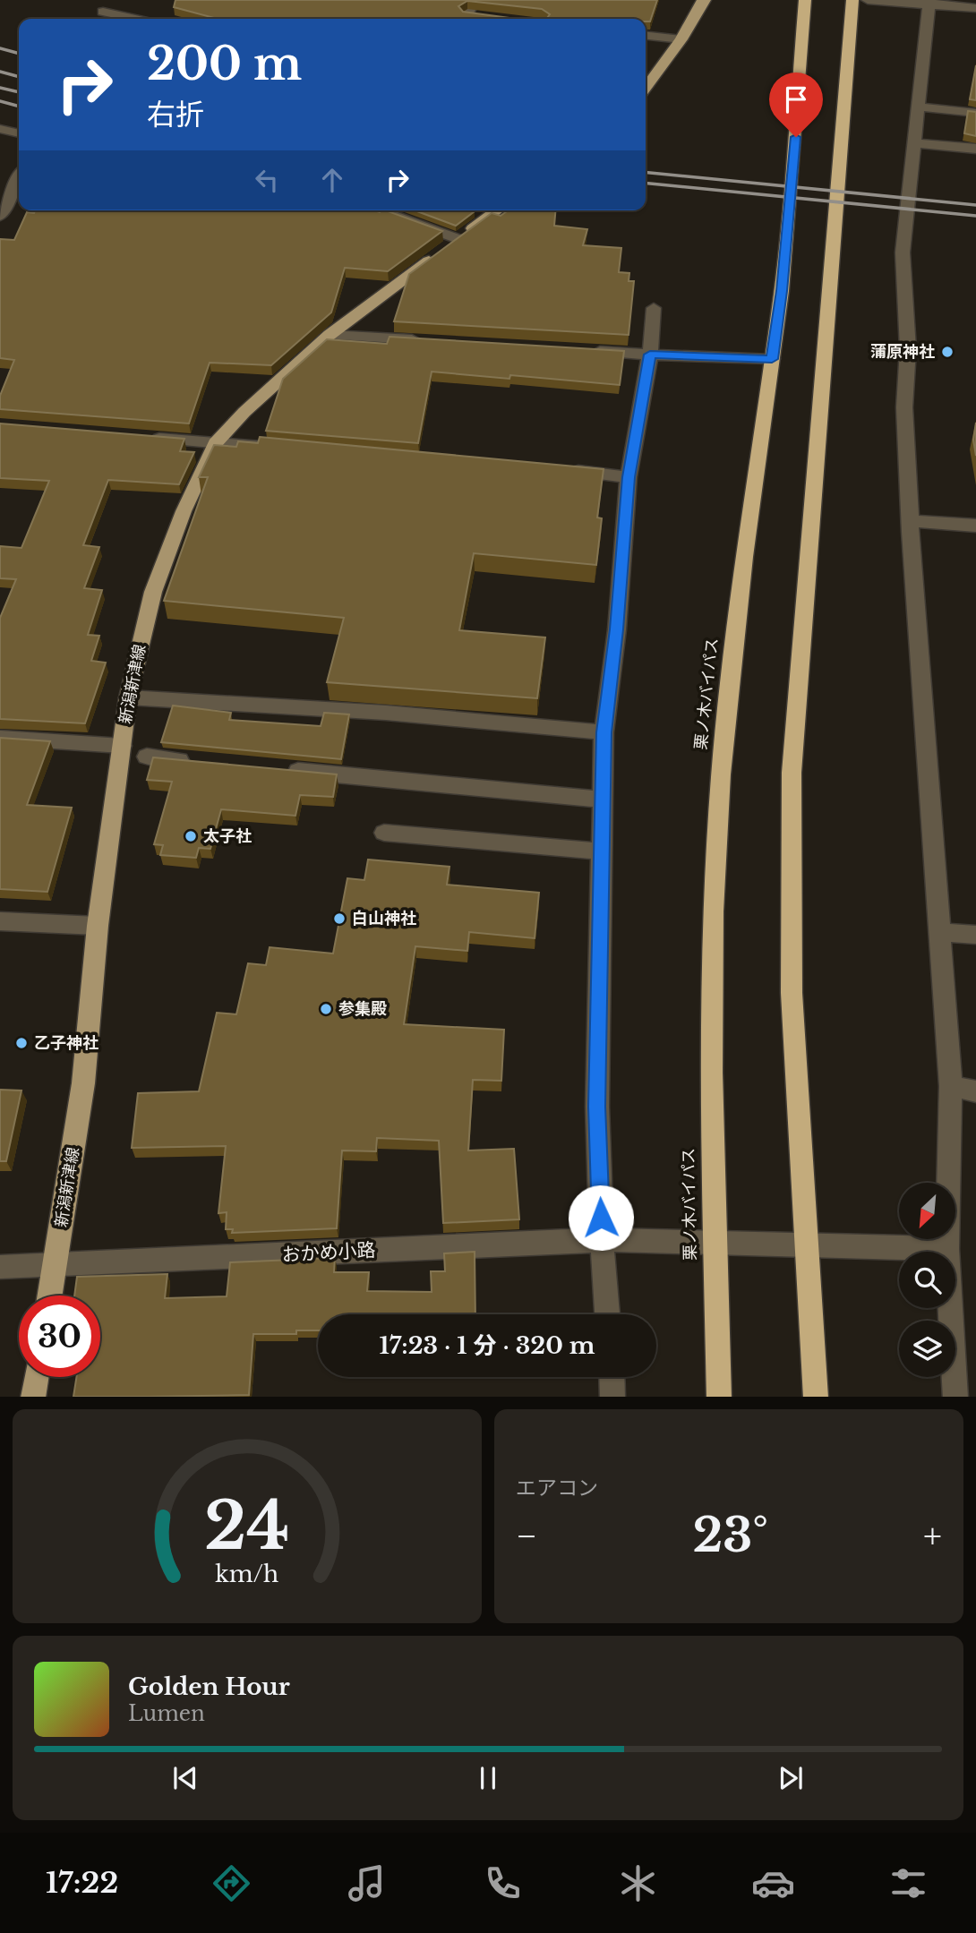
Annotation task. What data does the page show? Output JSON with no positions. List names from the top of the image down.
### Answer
{
  "streets": {
    "highway": ["栗ノ木バイパス"],
    "main road": ["新潟新津線"],
    "street": ["おかめ小路"]
  },
  "crossings": [
    ["新潟新津線", "おかめ小路"],
    ["栗ノ木バイパス", "おかめ小路"]
  ],
  "places": [
    "蒲原神社",
    "太子社",
    "白山神社",
    "参集殿",
    "乙子神社"
  ],
  "north": "bottom left",
  "page": {
    "turn": ["200 m", "右折"],
    "limit": "30",
    "trip": "17:23 · 1 分 · 320 m",
    "tile": "エアコン",
    "heat": ["−", "23°", "+"],
    "song": ["Golden Hour", "Lumen"],
    "tabs": "17:22",
    "gauge": ["24", "km/h"]
  }
}
